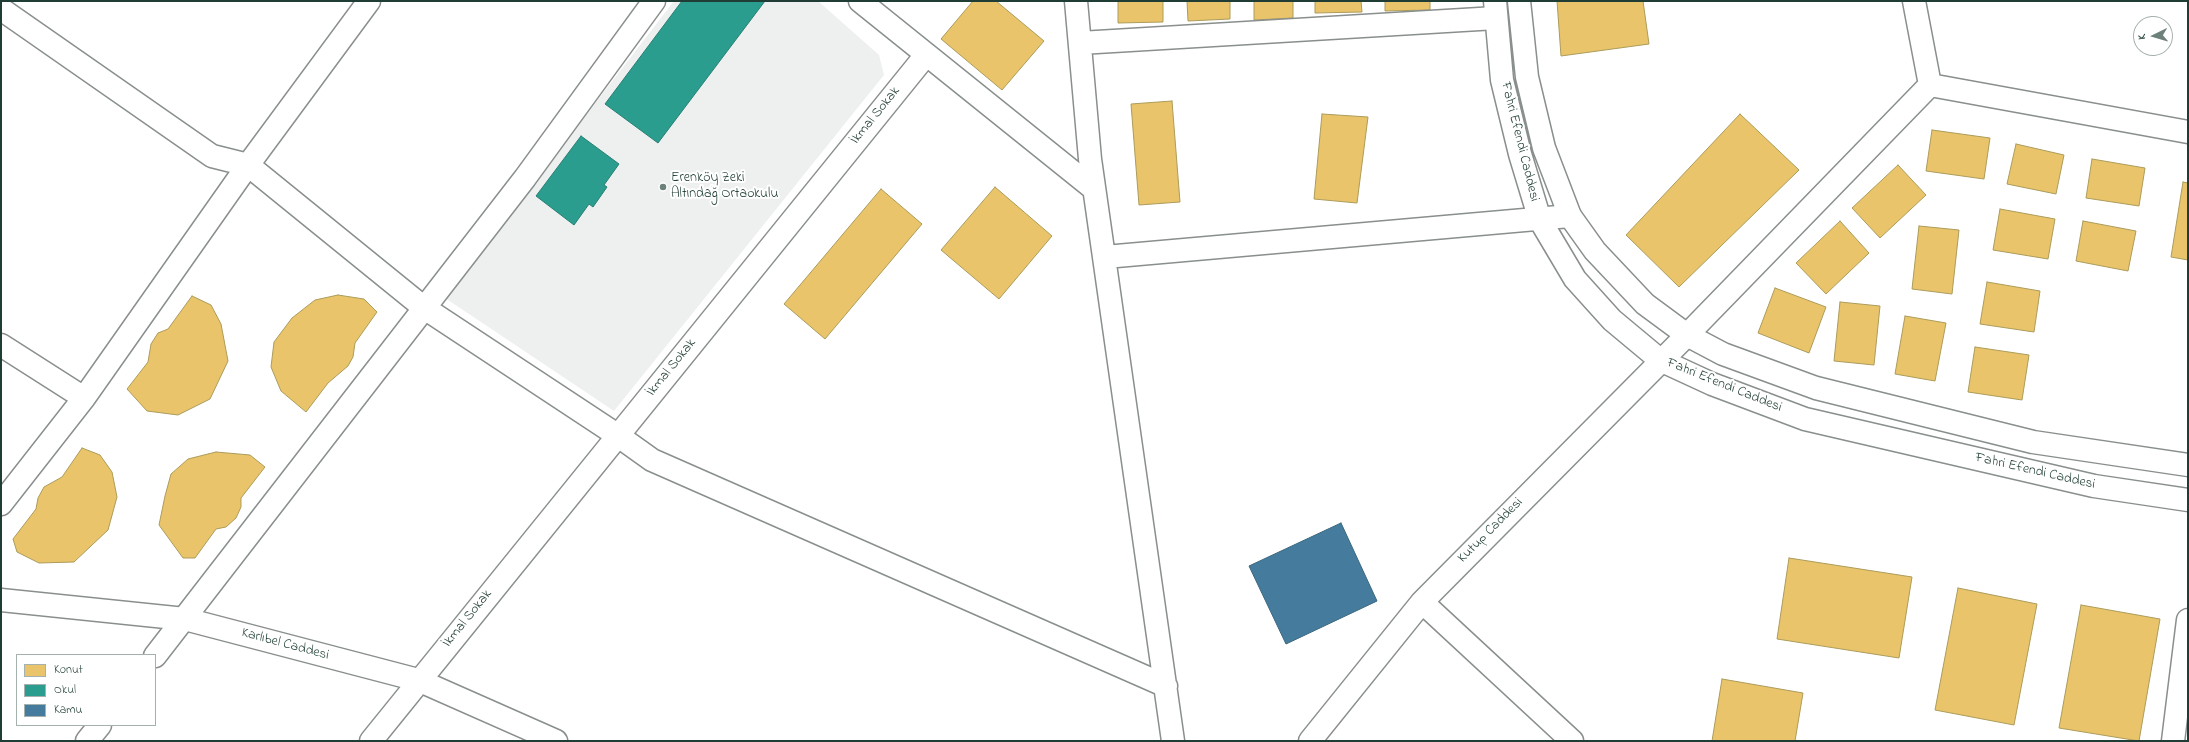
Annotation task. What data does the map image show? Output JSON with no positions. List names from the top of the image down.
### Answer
{
  "streets": {
    "street": [
      "İkmal Sokak",
      "Fahri Efendi Caddesi",
      "Kutup Caddesi",
      "Karlıbel Caddesi"
    ]
  },
  "crossings": [
    ["İkmal Sokak", "Karlıbel Caddesi"],
    ["Fahri Efendi Caddesi", "Kutup Caddesi"]
  ],
  "places": ["Erenköy Zeki Altındağ Ortaokulu"],
  "legend": ["Konut", "Okul", "Kamu"],
  "north": "left"
}
